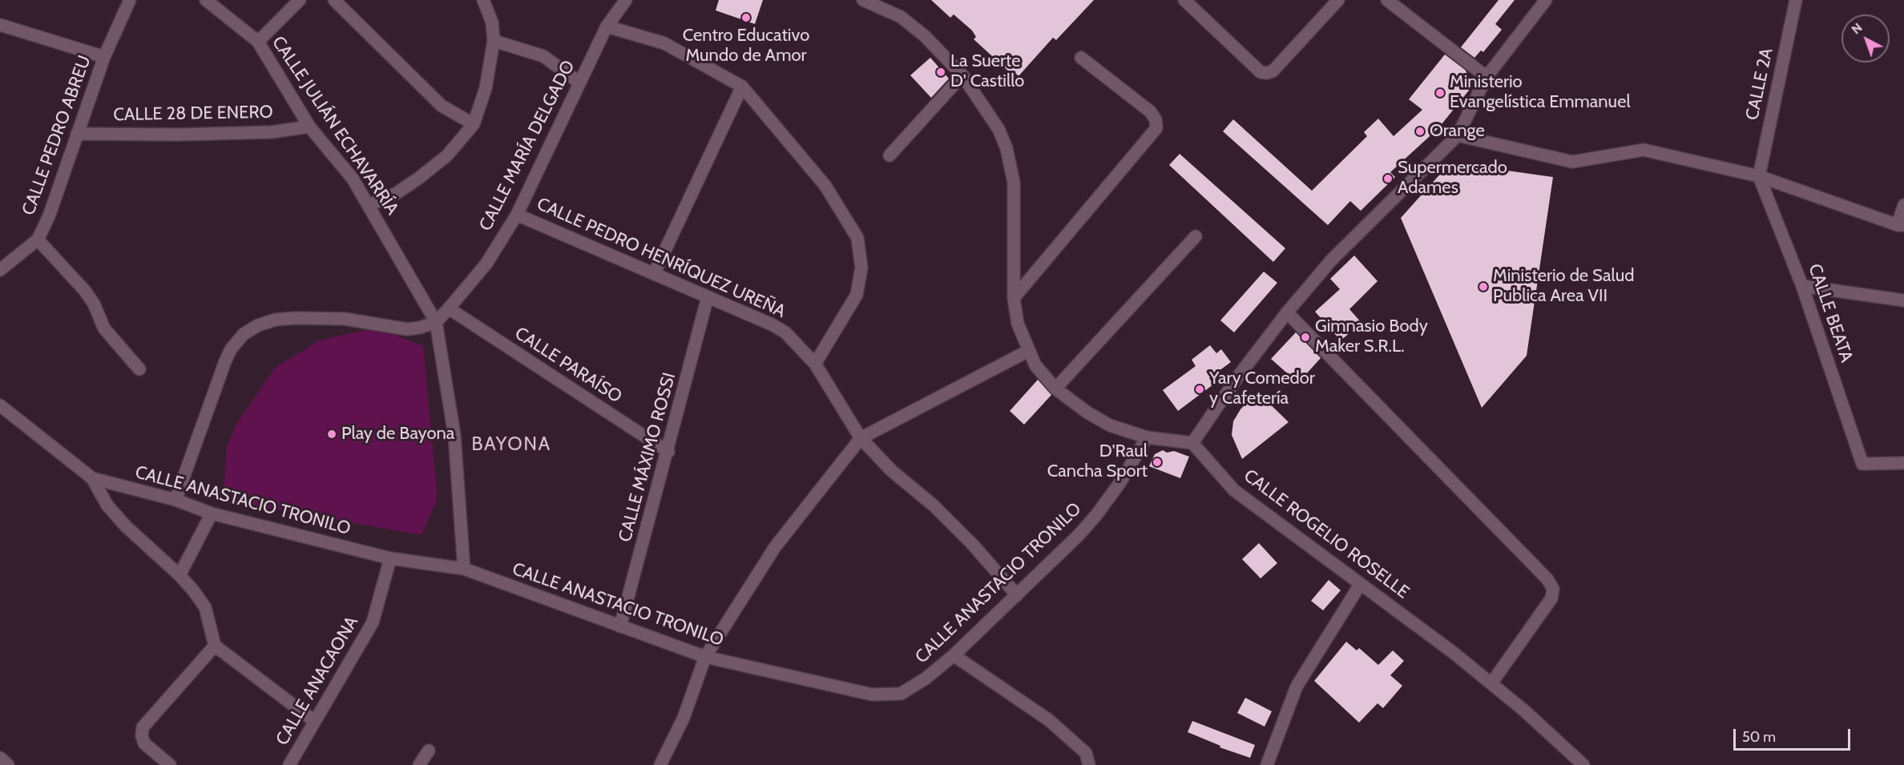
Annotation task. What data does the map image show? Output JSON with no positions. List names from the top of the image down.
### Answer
{
  "streets": {
    "street": [
      "CALLE 2A",
      "CALLE 28 DE ENERO",
      "CALLE JULIÁN ECHAVARRÍA",
      "CALLE PEDRO ABREU",
      "CALLE MARÍA DELGADO",
      "CALLE PEDRO HENRÍQUEZ UREÑA",
      "CALLE BEATA",
      "CALLE PARAÍSO",
      "CALLE MÁXIMO ROSSI",
      "CALLE ANASTACIO TRONILO",
      "CALLE ROGELIO ROSELLE",
      "CALLE ANACAONA"
    ]
  },
  "crossings": [
    ["CALLE 2A", "CALLE BEATA"],
    ["CALLE 28 DE ENERO", "CALLE JULIÁN ECHAVARRÍA"],
    ["CALLE 28 DE ENERO", "CALLE PEDRO ABREU"],
    ["CALLE JULIÁN ECHAVARRÍA", "CALLE MARÍA DELGADO"],
    ["CALLE JULIÁN ECHAVARRÍA", "CALLE ANASTACIO TRONILO"],
    ["CALLE MARÍA DELGADO", "CALLE PEDRO HENRÍQUEZ UREÑA"],
    ["CALLE MARÍA DELGADO", "CALLE PARAÍSO"],
    ["CALLE MARÍA DELGADO", "CALLE ANASTACIO TRONILO"],
    ["CALLE PEDRO HENRÍQUEZ UREÑA", "CALLE MÁXIMO ROSSI"],
    ["CALLE PEDRO HENRÍQUEZ UREÑA", "CALLE ANASTACIO TRONILO"],
    ["CALLE PARAÍSO", "CALLE MÁXIMO ROSSI"],
    ["CALLE MÁXIMO ROSSI", "CALLE ANASTACIO TRONILO"],
    ["CALLE ANASTACIO TRONILO", "CALLE ANACAONA"]
  ],
  "districts": ["BAYONA"],
  "places": [
    "Centro Educativo Mundo de Amor",
    "La Suerte D' Castillo",
    "Ministerio Evangelística Emmanuel",
    "Orange",
    "Supermercado Adames",
    "Ministerio de Salud Publica Area VII",
    "Gimnasio Body Maker S.R.L.",
    "Yary Comedor y Cafetería",
    "Play de Bayona",
    "D'Raul Cancha Sport"
  ],
  "scale_bar": "50 m",
  "north": "top left"
}
